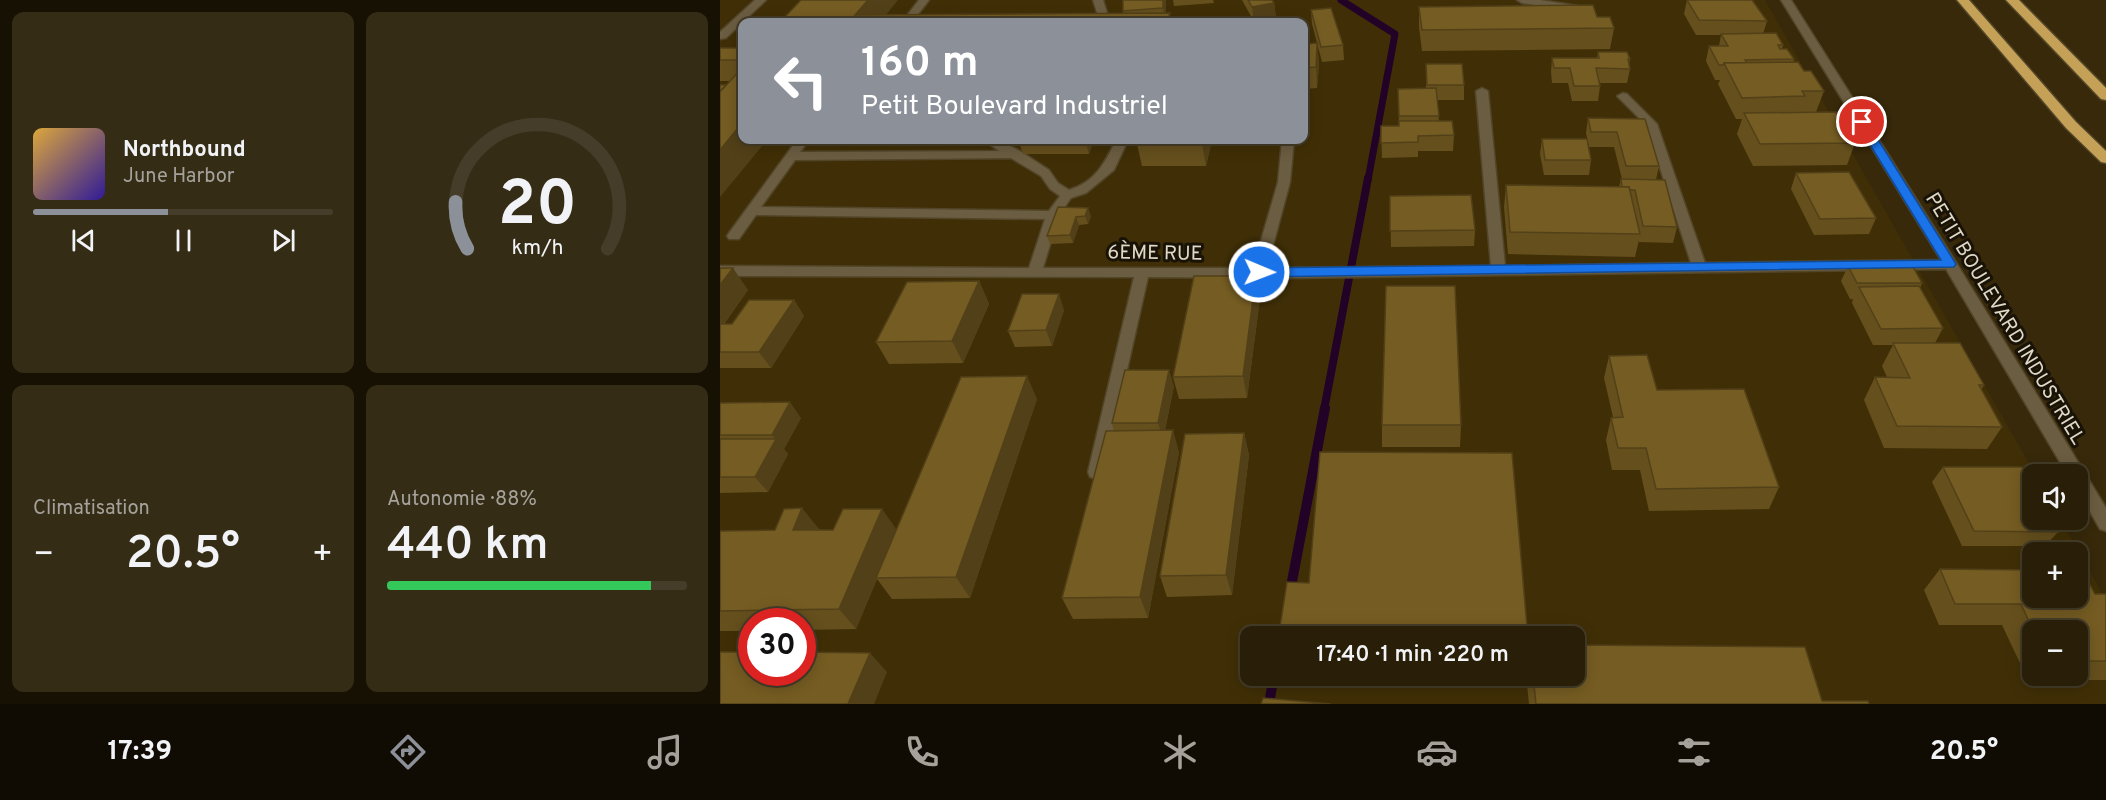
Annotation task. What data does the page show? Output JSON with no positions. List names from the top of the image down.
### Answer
{
  "streets": {
    "street": ["6ÈME RUE", "PETIT BOULEVARD INDUSTRIEL"]
  },
  "crossings": [
    ["6ÈME RUE", "PETIT BOULEVARD INDUSTRIEL"]
  ],
  "page": {
    "turn": ["160 m", "Petit Boulevard Industriel"],
    "song": ["Northbound", "June Harbor"],
    "tile": [
      "Climatisation",
      ["Autonomie · 88%", "440 km"]
    ],
    "map_buttons": ["+", "−"],
    "heat": ["−", "20.5°", "+"],
    "limit": "30",
    "trip": "17:40 · 1 min · 220 m",
    "tabs": ["17:39", "20.5°"],
    "gauge": ["20", "km/h"]
  }
}
